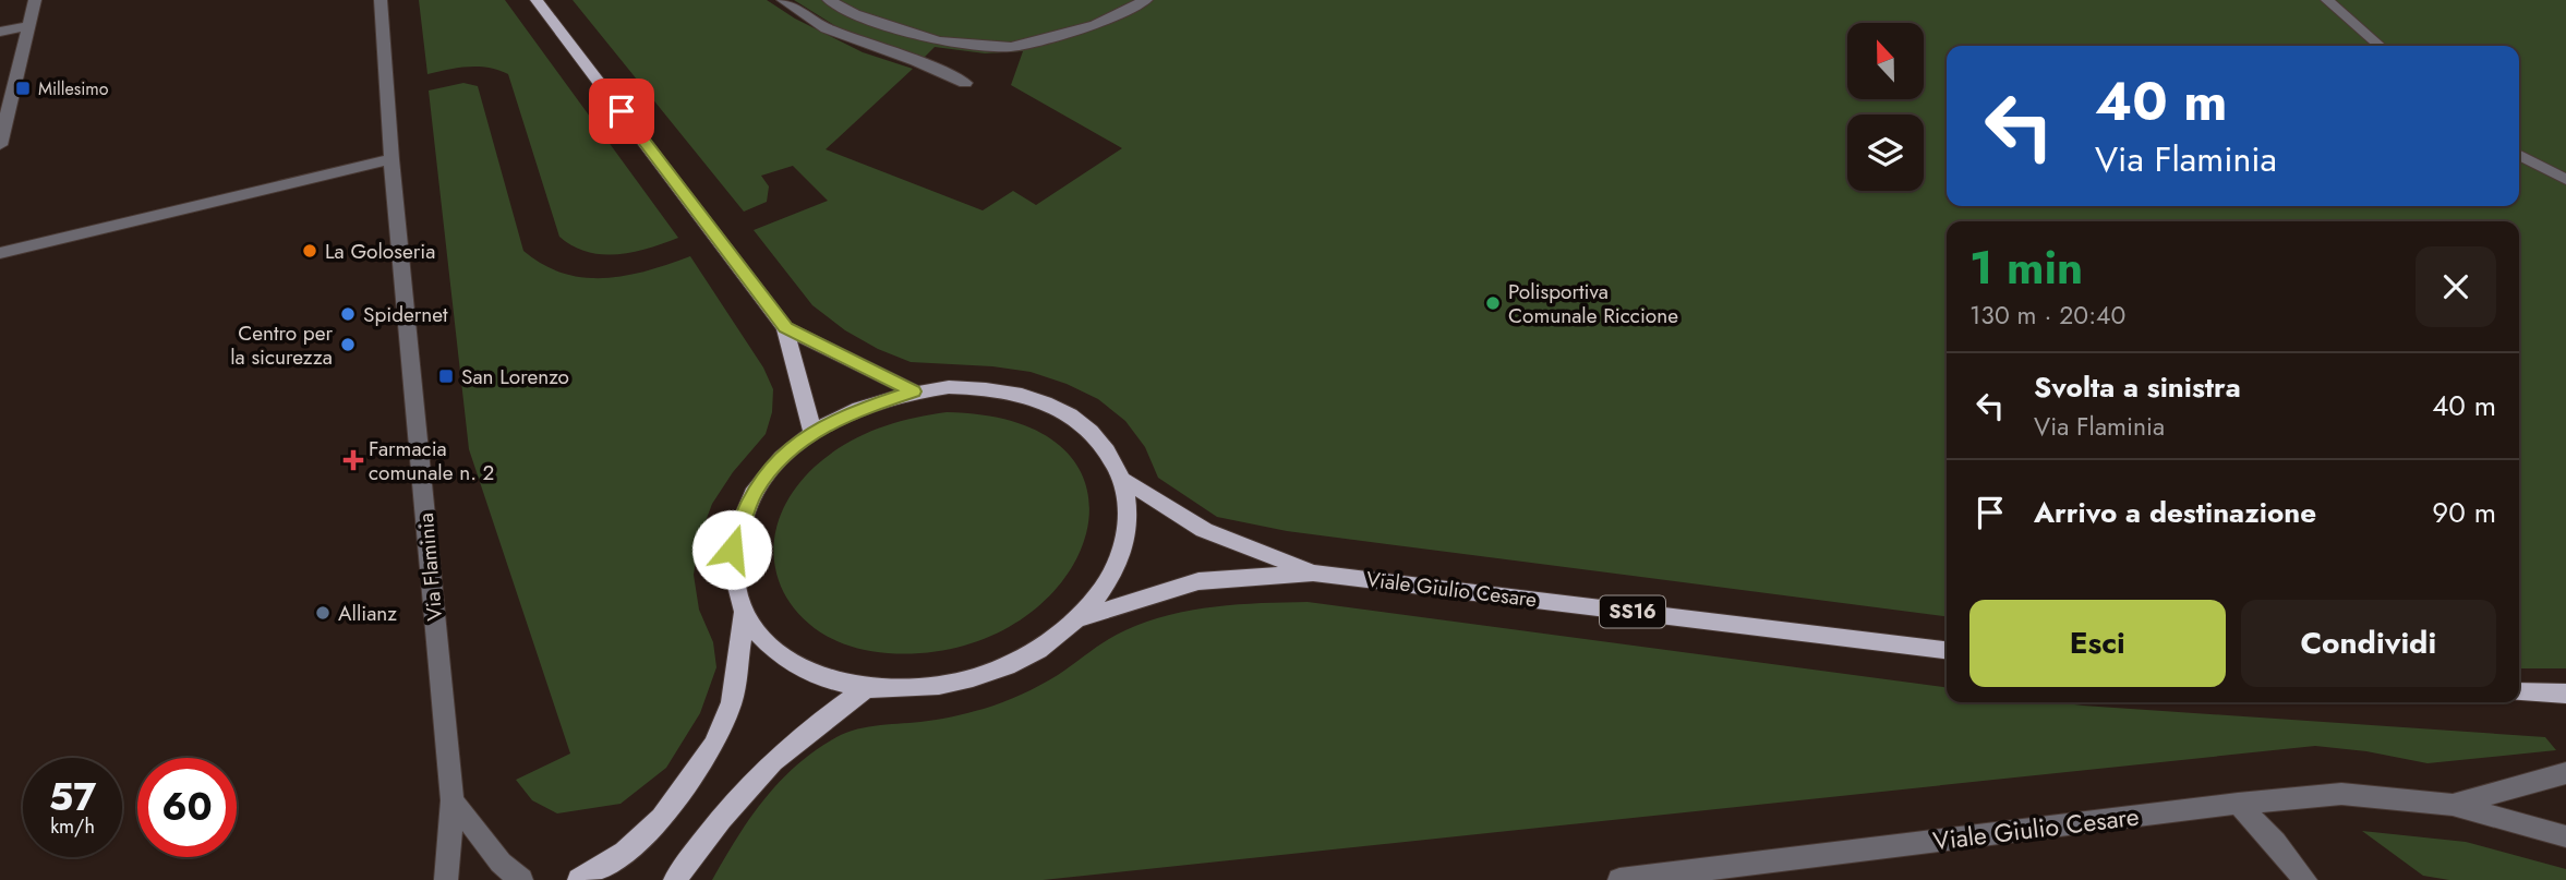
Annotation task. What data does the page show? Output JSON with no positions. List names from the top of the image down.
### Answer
{
  "streets": {
    "main road": ["Viale Giulio Cesare", "SS16"],
    "street": ["Via Flaminia"]
  },
  "places": {
    "transit": ["Millesimo", "San Lorenzo"],
    "other": [
      "La Goloseria",
      "Polisportiva Comunale Riccione",
      "Spidernet",
      "Centro per la sicurezza",
      "Allianz"
    ],
    "health": ["Farmacia comunale n. 2"]
  },
  "north": "top",
  "page": {
    "turn": ["40 m", "Via Flaminia"],
    "heading": ["1 min", "130 m · 20:40"],
    "list": [
      {
        "name": "Svolta a sinistra",
        "note": "Via Flaminia",
        "value": "40 m"
      },
      {
        "name": "Arrivo a destinazione",
        "value": "90 m"
      }
    ],
    "buttons": ["Esci", "Condividi"],
    "speed": "57 km/h",
    "limit": "60"
  }
}
